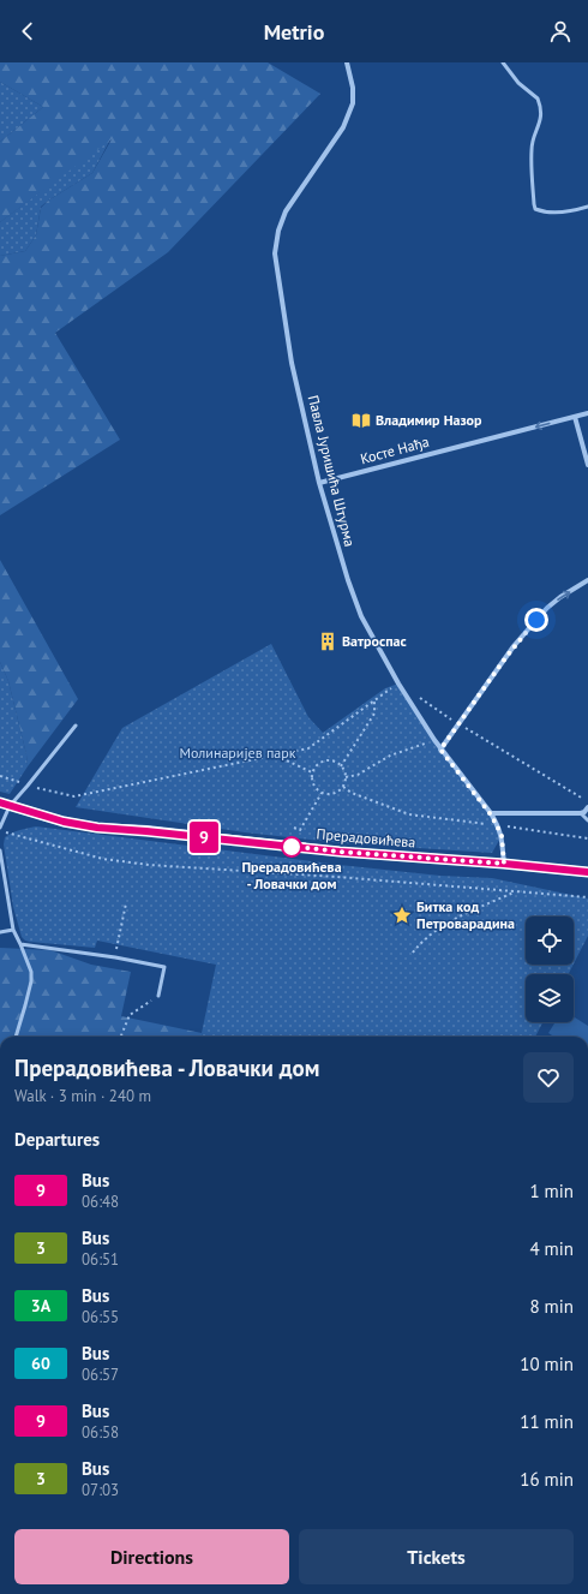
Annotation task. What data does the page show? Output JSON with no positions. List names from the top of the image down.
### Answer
{
  "streets": {
    "main road": ["Прерадовићева"],
    "street": ["Косте Нађа", "Павла Јуришића Штурма"]
  },
  "crossings": [
    ["Косте Нађа", "Павла Јуришића Штурма"],
    ["Павла Јуришића Штурма", "Прерадовићева"]
  ],
  "one_way": ["Косте Нађа"],
  "parks": ["Молинаријев парк"],
  "places": {
    "library": ["Владимир Назор"],
    "building": ["Ватроспас"],
    "other": ["Прерадовићева - Ловачки дом"],
    "place": ["Битка код Петроварадина"]
  },
  "lines": ["bus line 9"],
  "page": {
    "header": "Metrio",
    "on_map": "9",
    "heading": [
      ["Прерадовићева - Ловачки дом", "Walk · 3 min · 240 m"],
      "Departures"
    ],
    "list": [
      {
        "mark": "9",
        "name": "Bus",
        "note": "06:48",
        "value": "1 min"
      },
      {
        "mark": "3",
        "name": "Bus",
        "note": "06:51",
        "value": "4 min"
      },
      {
        "mark": "3A",
        "name": "Bus",
        "note": "06:55",
        "value": "8 min"
      },
      {
        "mark": "60",
        "name": "Bus",
        "note": "06:57",
        "value": "10 min"
      },
      {
        "mark": "9",
        "name": "Bus",
        "note": "06:58",
        "value": "11 min"
      },
      {
        "mark": "3",
        "name": "Bus",
        "note": "07:03",
        "value": "16 min"
      }
    ],
    "buttons": ["Directions", "Tickets"]
  }
}
